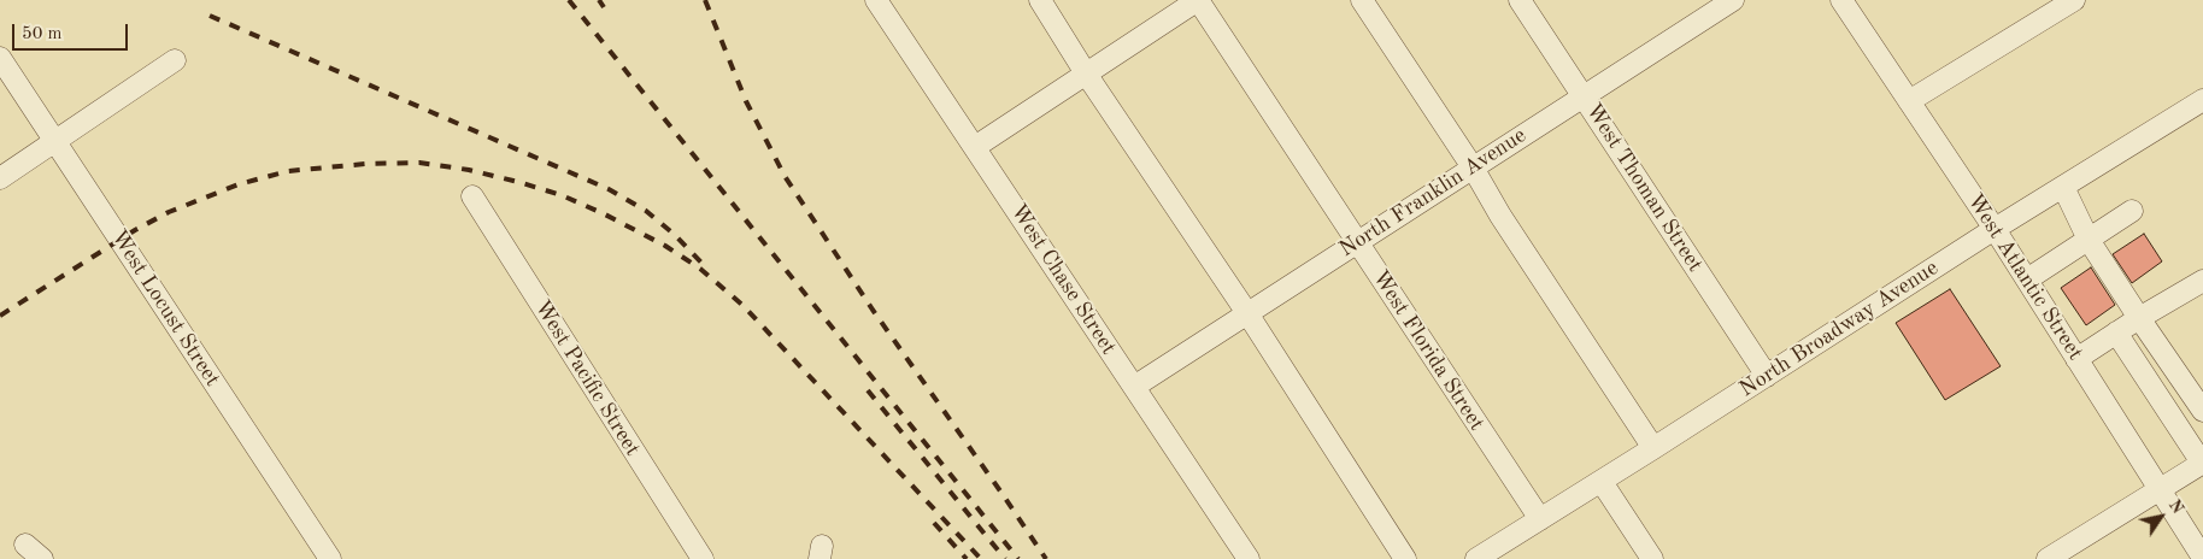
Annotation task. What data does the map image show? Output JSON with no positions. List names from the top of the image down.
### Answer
{
  "streets": {
    "street": [
      "West Thoman Street",
      "North Franklin Avenue",
      "West Atlantic Street",
      "West Chase Street",
      "West Locust Street",
      "North Broadway Avenue",
      "West Florida Street",
      "West Pacific Street"
    ]
  },
  "crossings": [
    ["West Thoman Street", "North Franklin Avenue"],
    ["West Thoman Street", "North Broadway Avenue"],
    ["North Franklin Avenue", "West Chase Street"],
    ["North Franklin Avenue", "West Florida Street"],
    ["West Atlantic Street", "North Broadway Avenue"],
    ["North Broadway Avenue", "West Florida Street"]
  ],
  "scale_bar": "50 m",
  "north": "top right"
}
